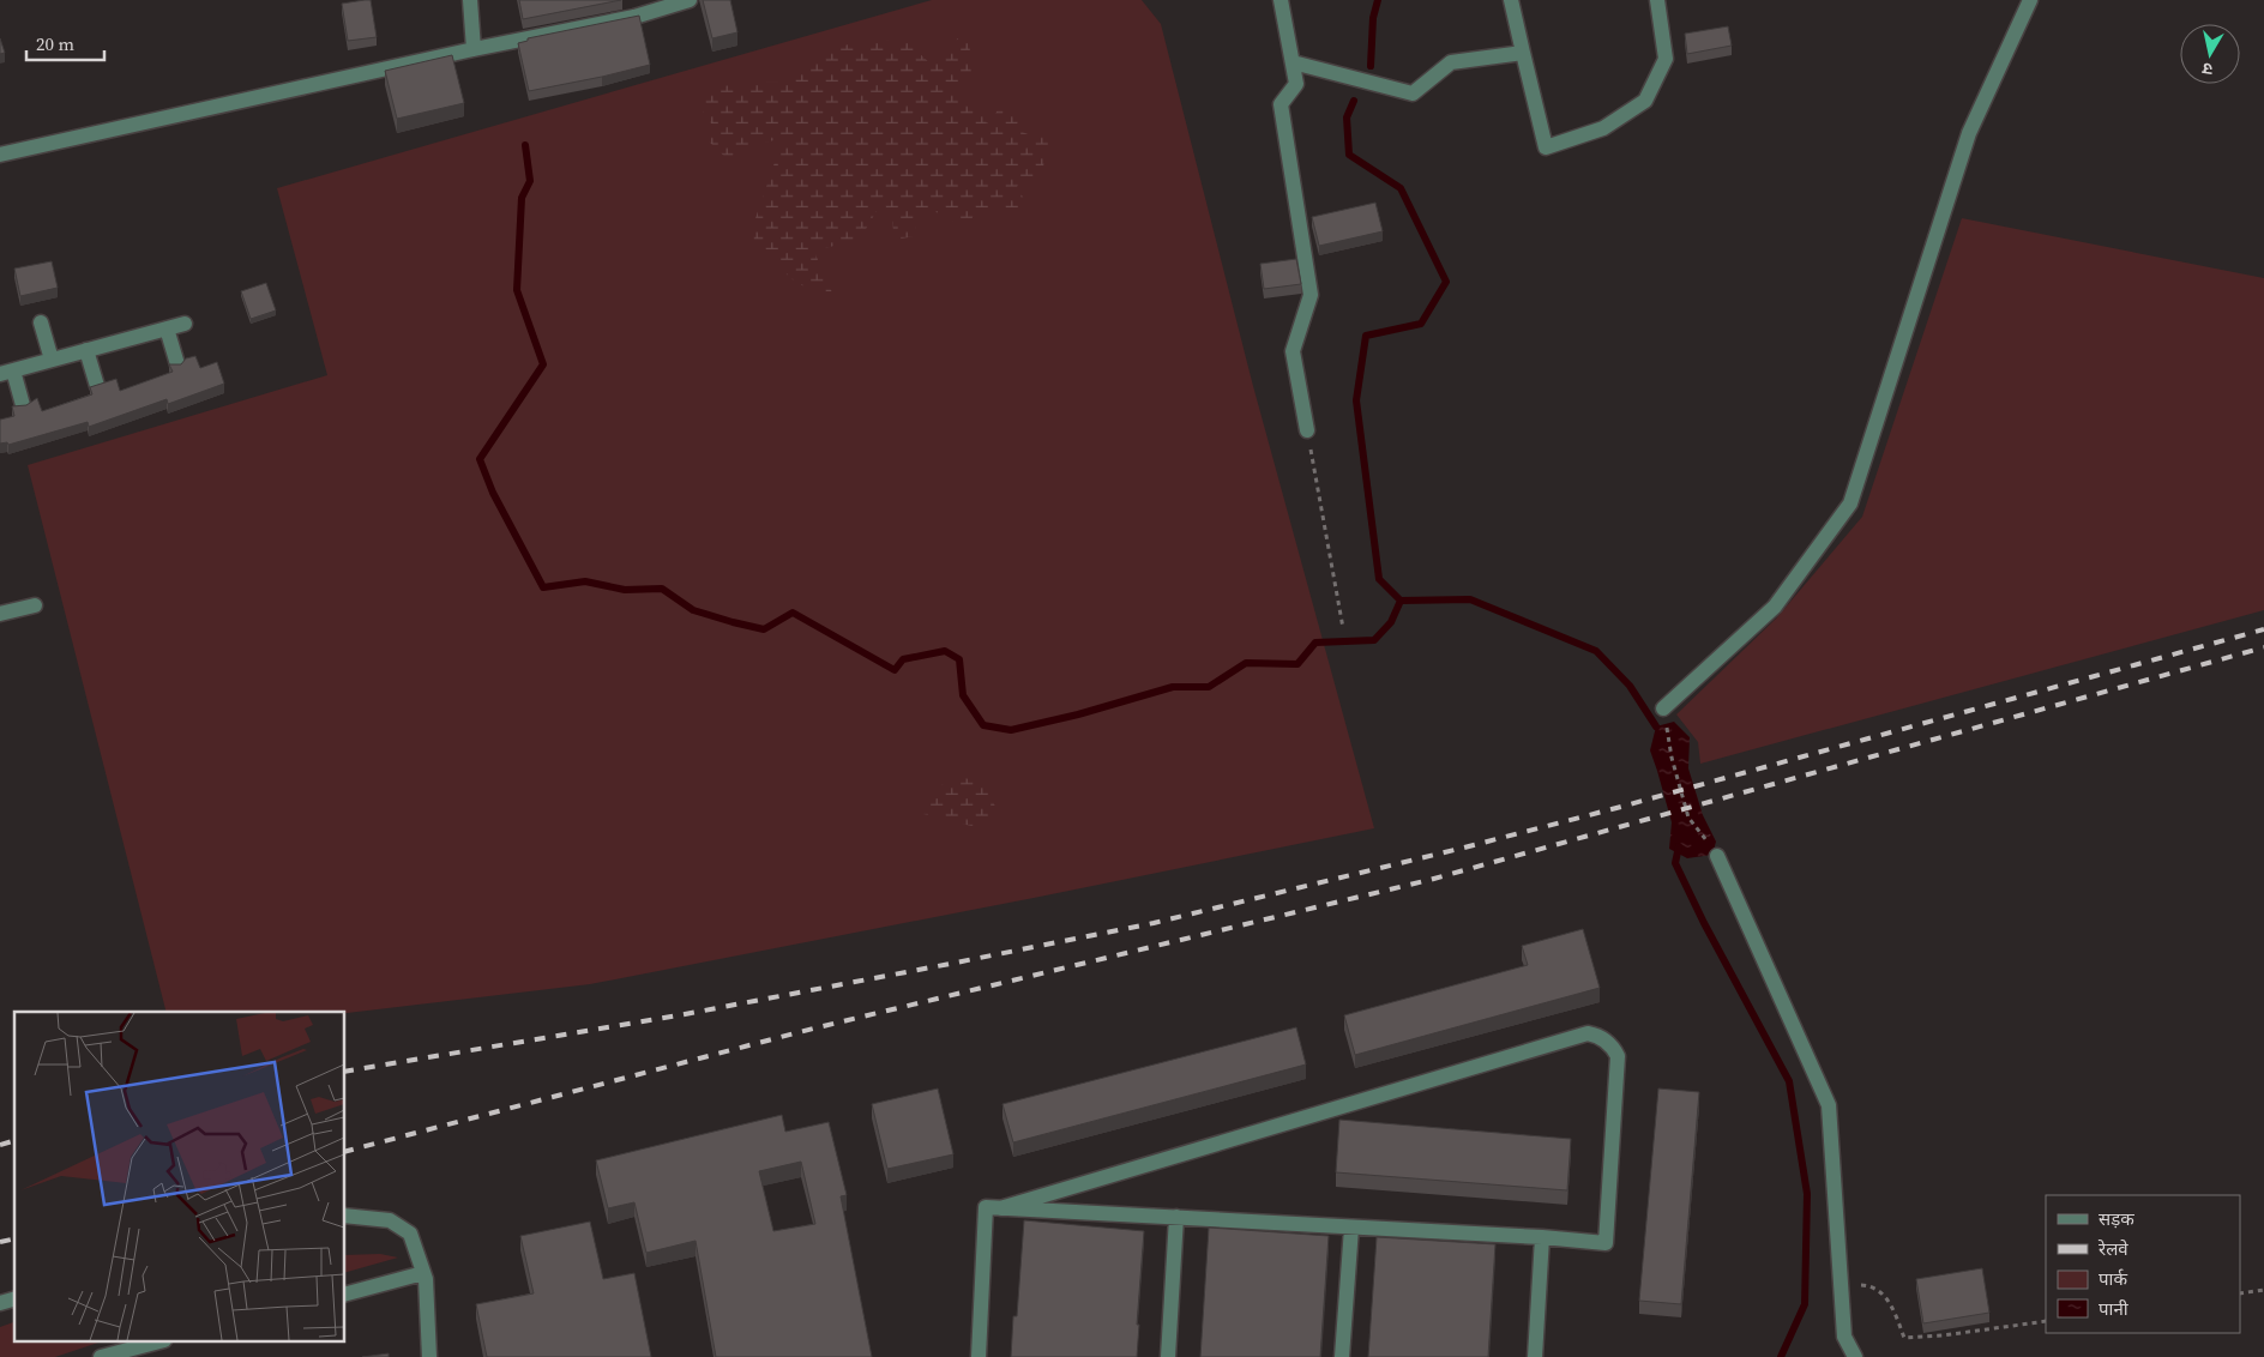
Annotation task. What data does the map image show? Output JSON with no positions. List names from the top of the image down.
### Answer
{
  "legend": [
    "सड़क",
    "रेलवे",
    "पार्क",
    "पानी"
  ],
  "scale_bar": "20 m",
  "north": "bottom"
}
